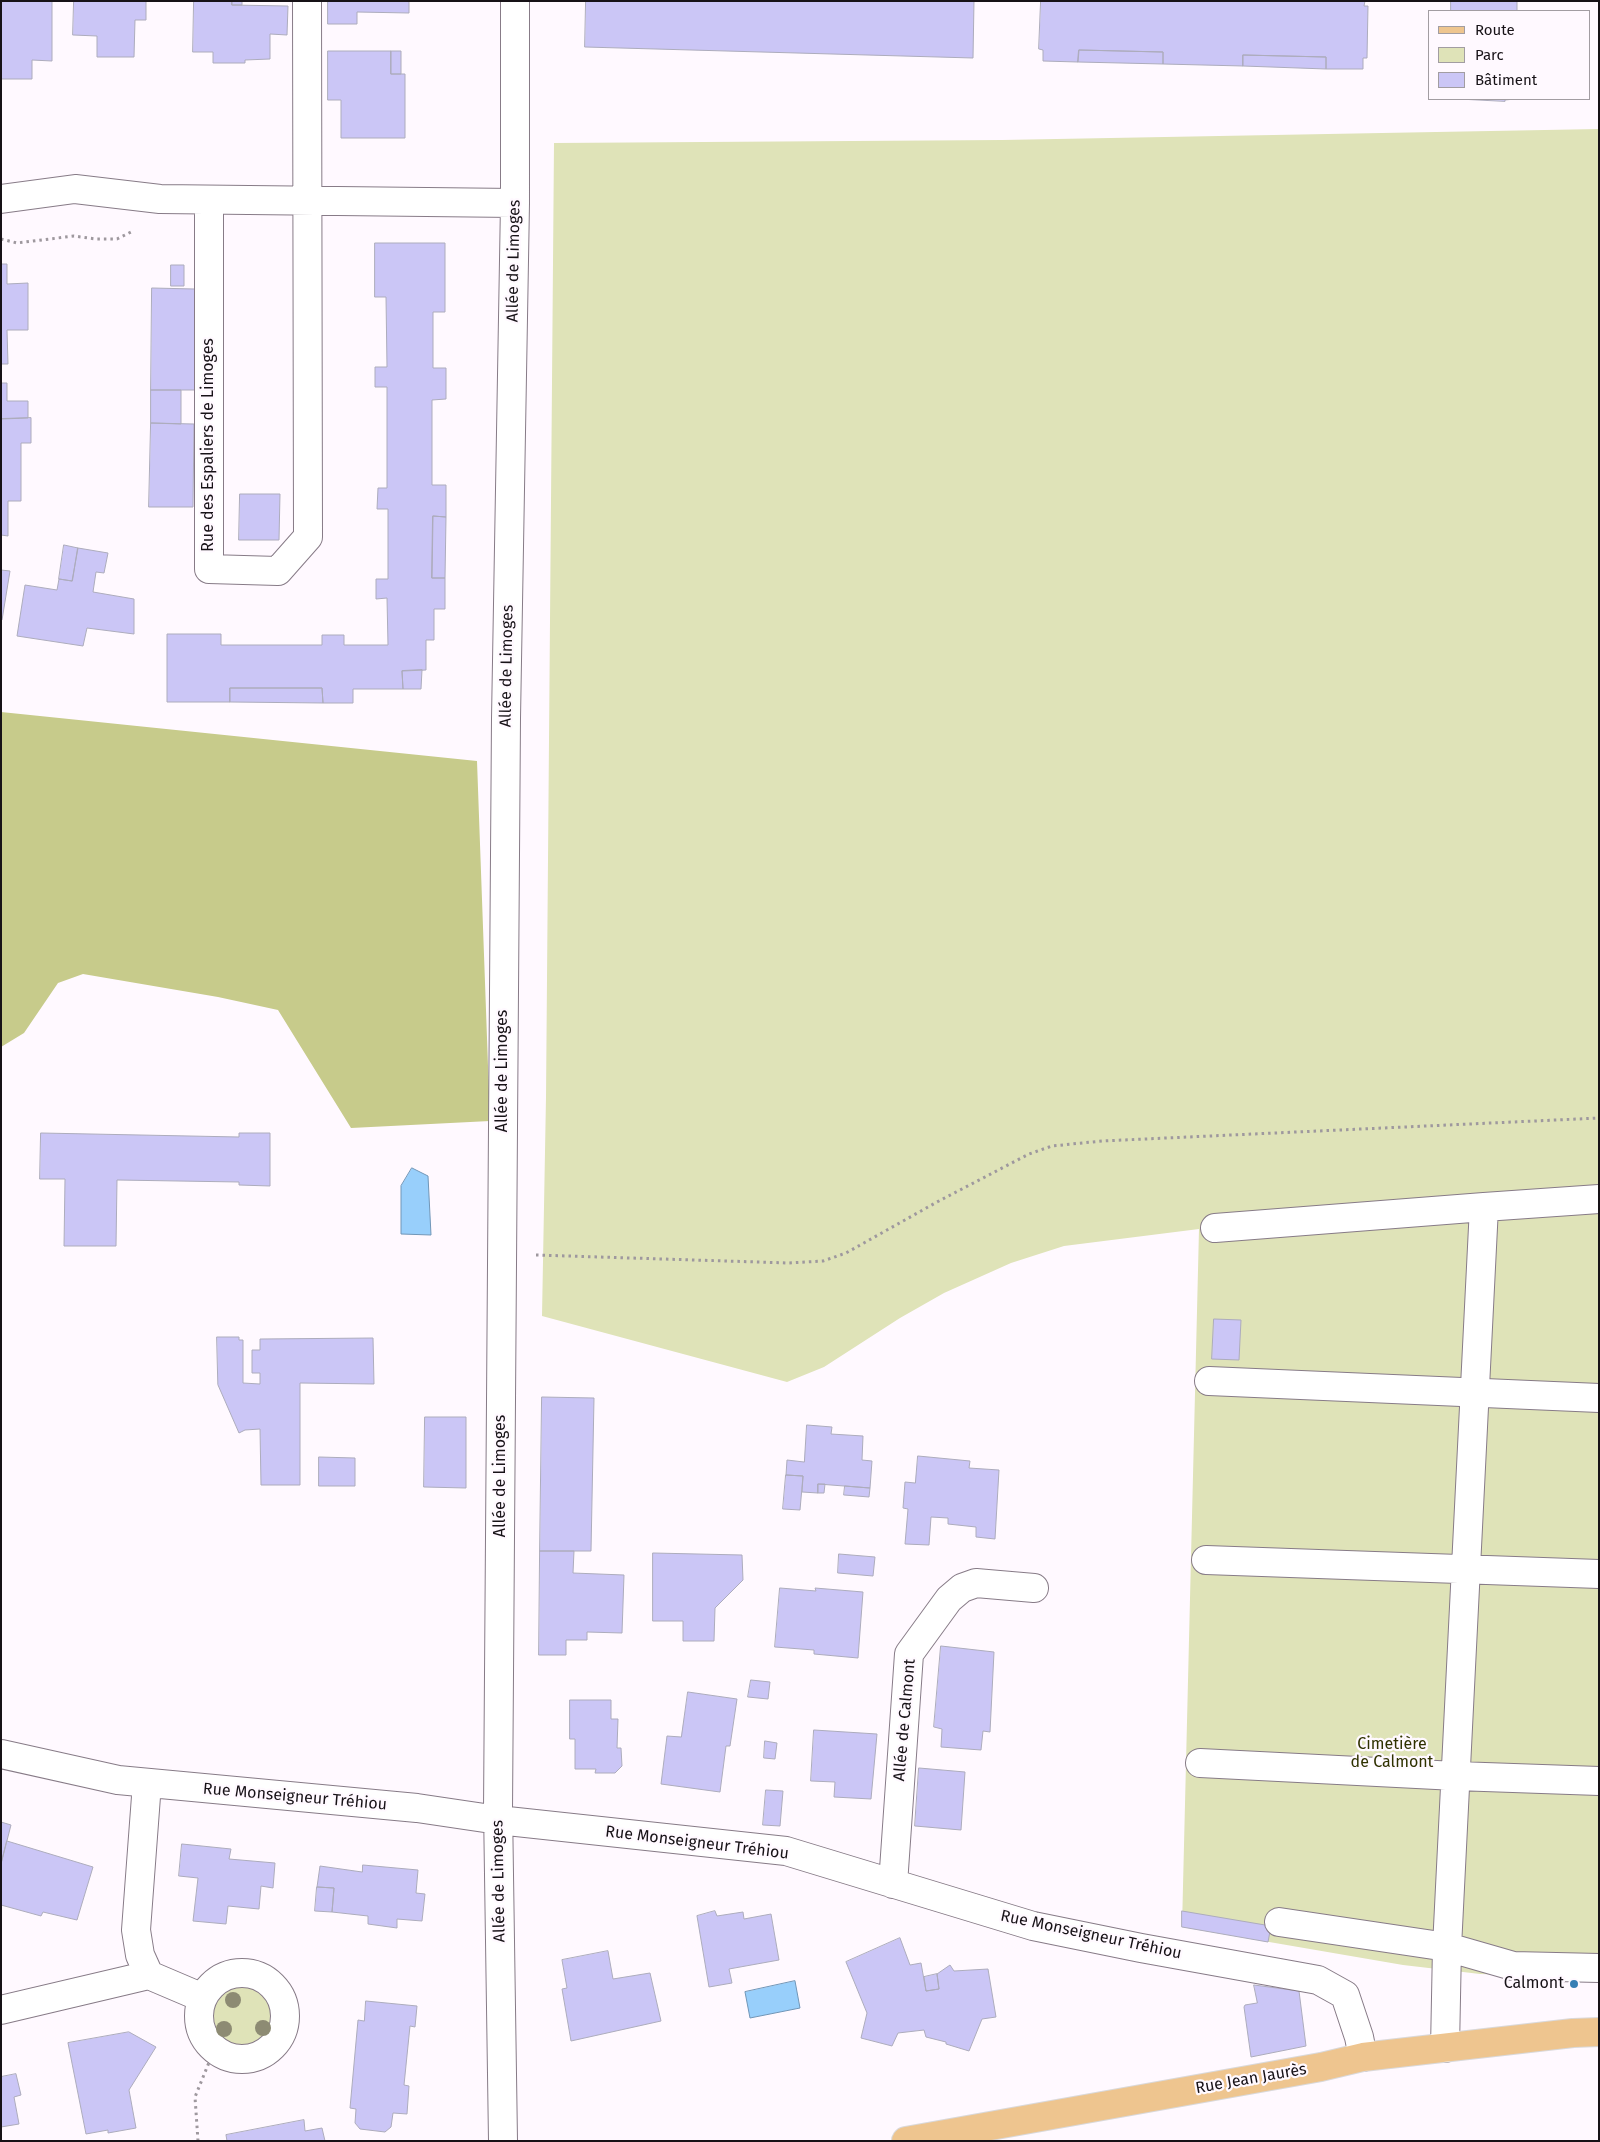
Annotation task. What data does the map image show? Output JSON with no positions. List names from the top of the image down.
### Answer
{
  "streets": {
    "main road": ["Rue Jean Jaurès"],
    "street": [
      "Allée de Limoges",
      "Rue des Espaliers de Limoges",
      "Allée de Calmont",
      "Rue Monseigneur Tréhiou"
    ]
  },
  "crossings": [
    ["Allée de Limoges", "Rue Monseigneur Tréhiou"],
    ["Allée de Calmont", "Rue Monseigneur Tréhiou"],
    ["Rue Monseigneur Tréhiou", "Rue Jean Jaurès"]
  ],
  "parks": ["Cimetière de Calmont"],
  "places": ["Calmont"],
  "legend": ["Route", "Parc", "Bâtiment"]
}
